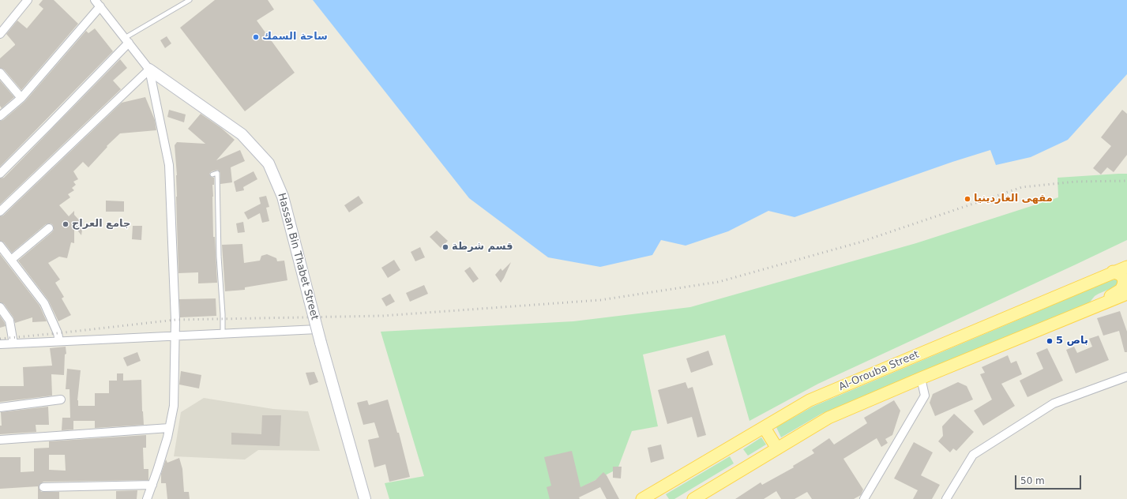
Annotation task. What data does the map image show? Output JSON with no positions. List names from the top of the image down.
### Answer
{
  "streets": {
    "main road": ["Al-Orouba Street"],
    "street": ["Hassan Bin Thabet Street"]
  },
  "places": [
    "ساحة السمك",
    "مقهى الغاردينيا",
    "جامع العراج",
    "قسم شرطة",
    "باص 5"
  ],
  "scale_bar": "50 m"
}
